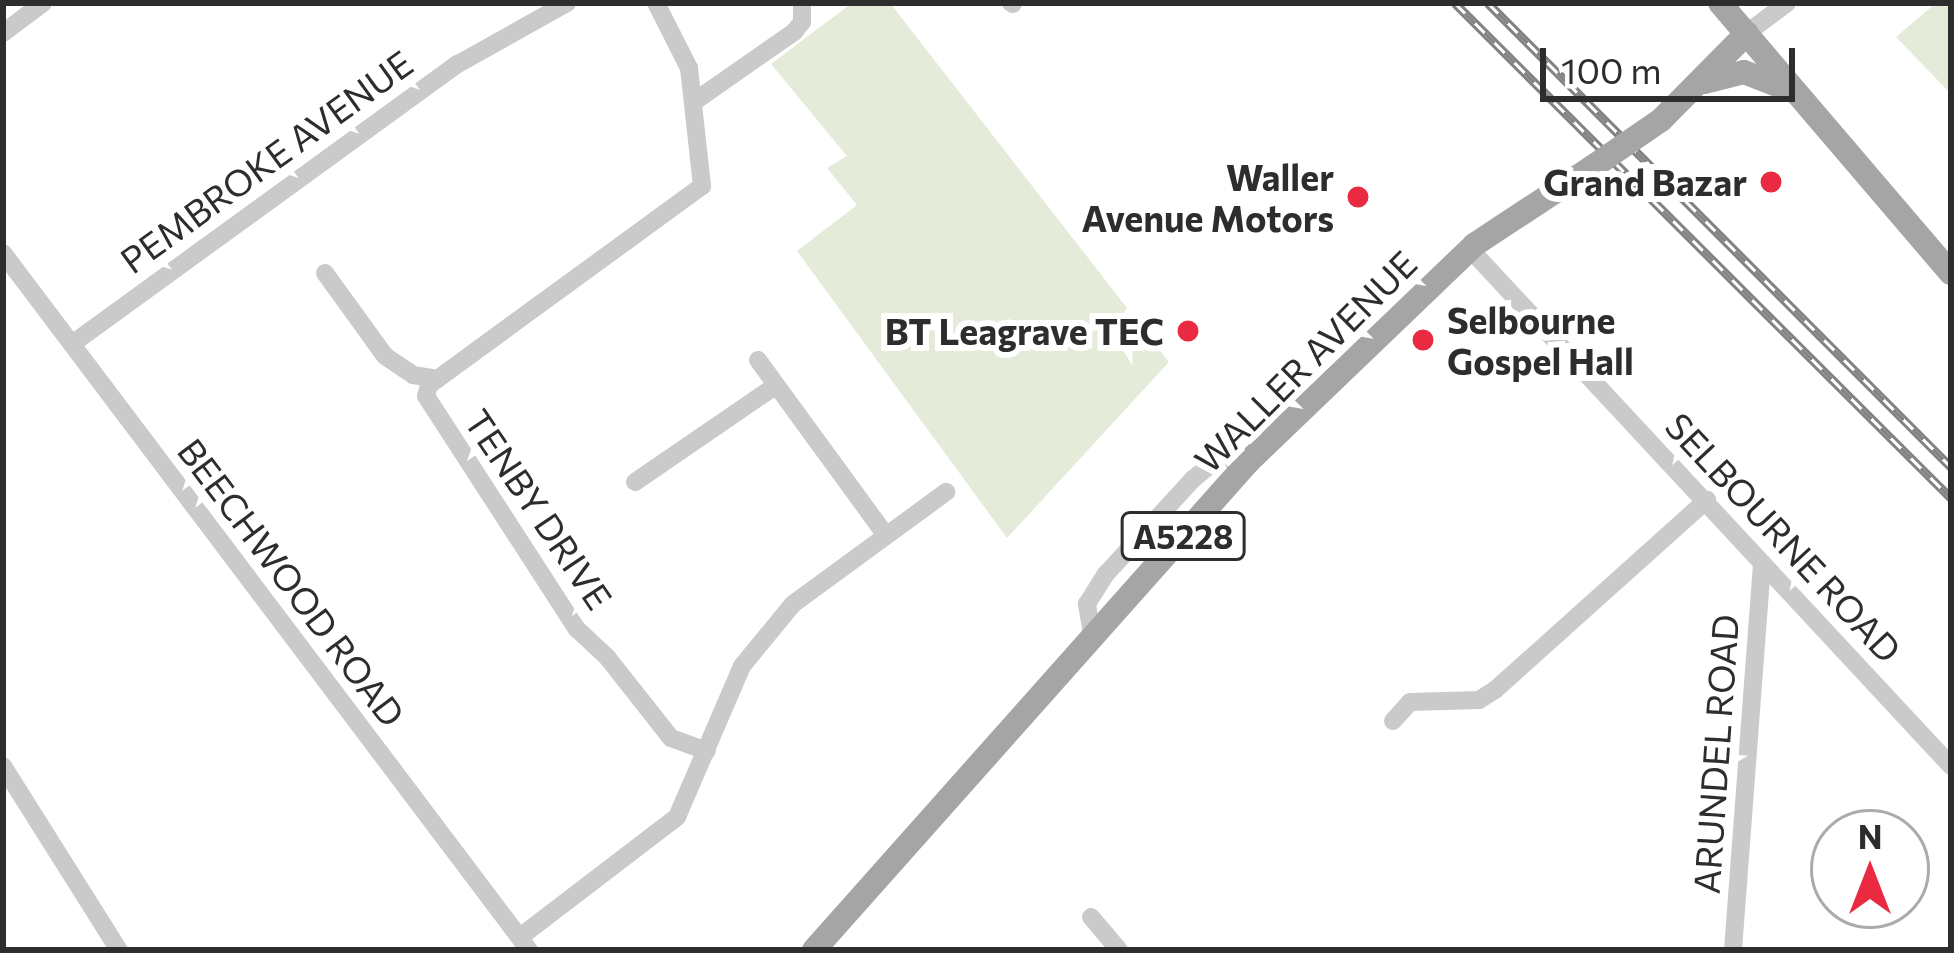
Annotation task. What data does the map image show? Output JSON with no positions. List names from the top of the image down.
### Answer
{
  "streets": {
    "main road": ["WALLER AVENUE", "A5228"],
    "street": [
      "PEMBROKE AVENUE",
      "TENBY DRIVE",
      "SELBOURNE ROAD",
      "BEECHWOOD ROAD",
      "ARUNDEL ROAD"
    ]
  },
  "crossings": [
    ["PEMBROKE AVENUE", "BEECHWOOD ROAD"],
    ["WALLER AVENUE", "SELBOURNE ROAD"],
    ["SELBOURNE ROAD", "ARUNDEL ROAD"]
  ],
  "places": [
    "Grand Bazar",
    "Waller Avenue Motors",
    "BT Leagrave TEC",
    "Selbourne Gospel Hall"
  ],
  "scale_bar": "100 m",
  "north": "top"
}
